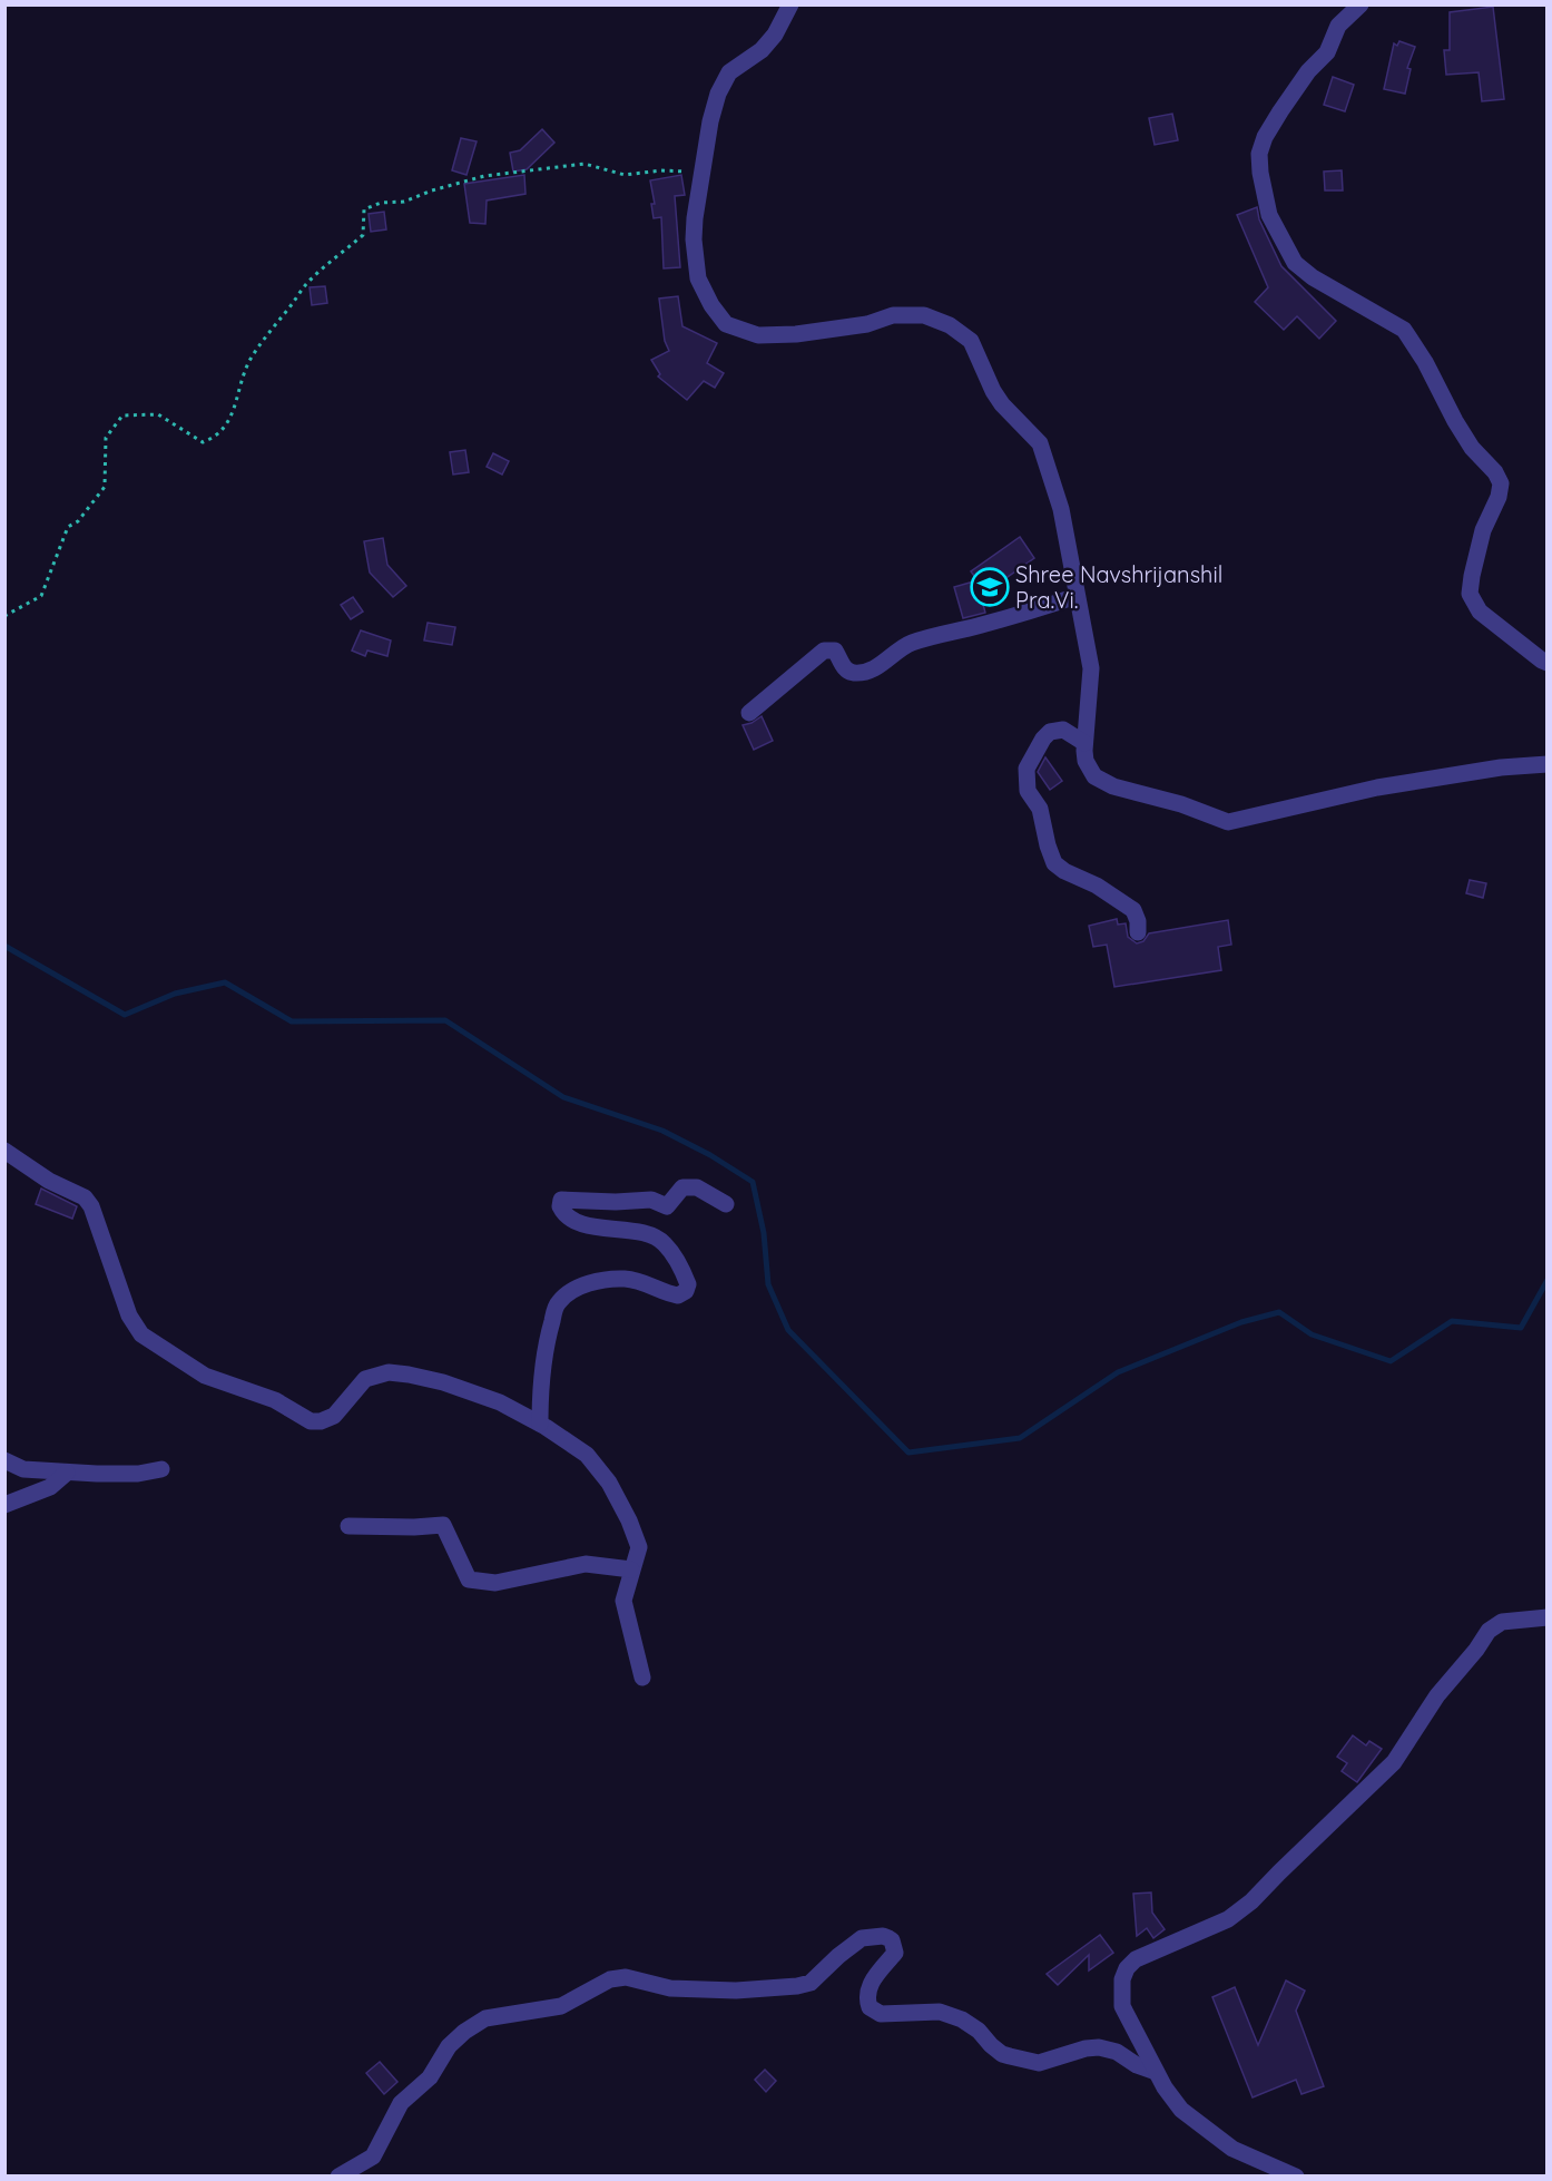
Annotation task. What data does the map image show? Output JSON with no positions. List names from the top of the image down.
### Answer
{
  "places": {
    "school or university": ["Shree Navshrijanshil Pra.Vi."]
  }
}
